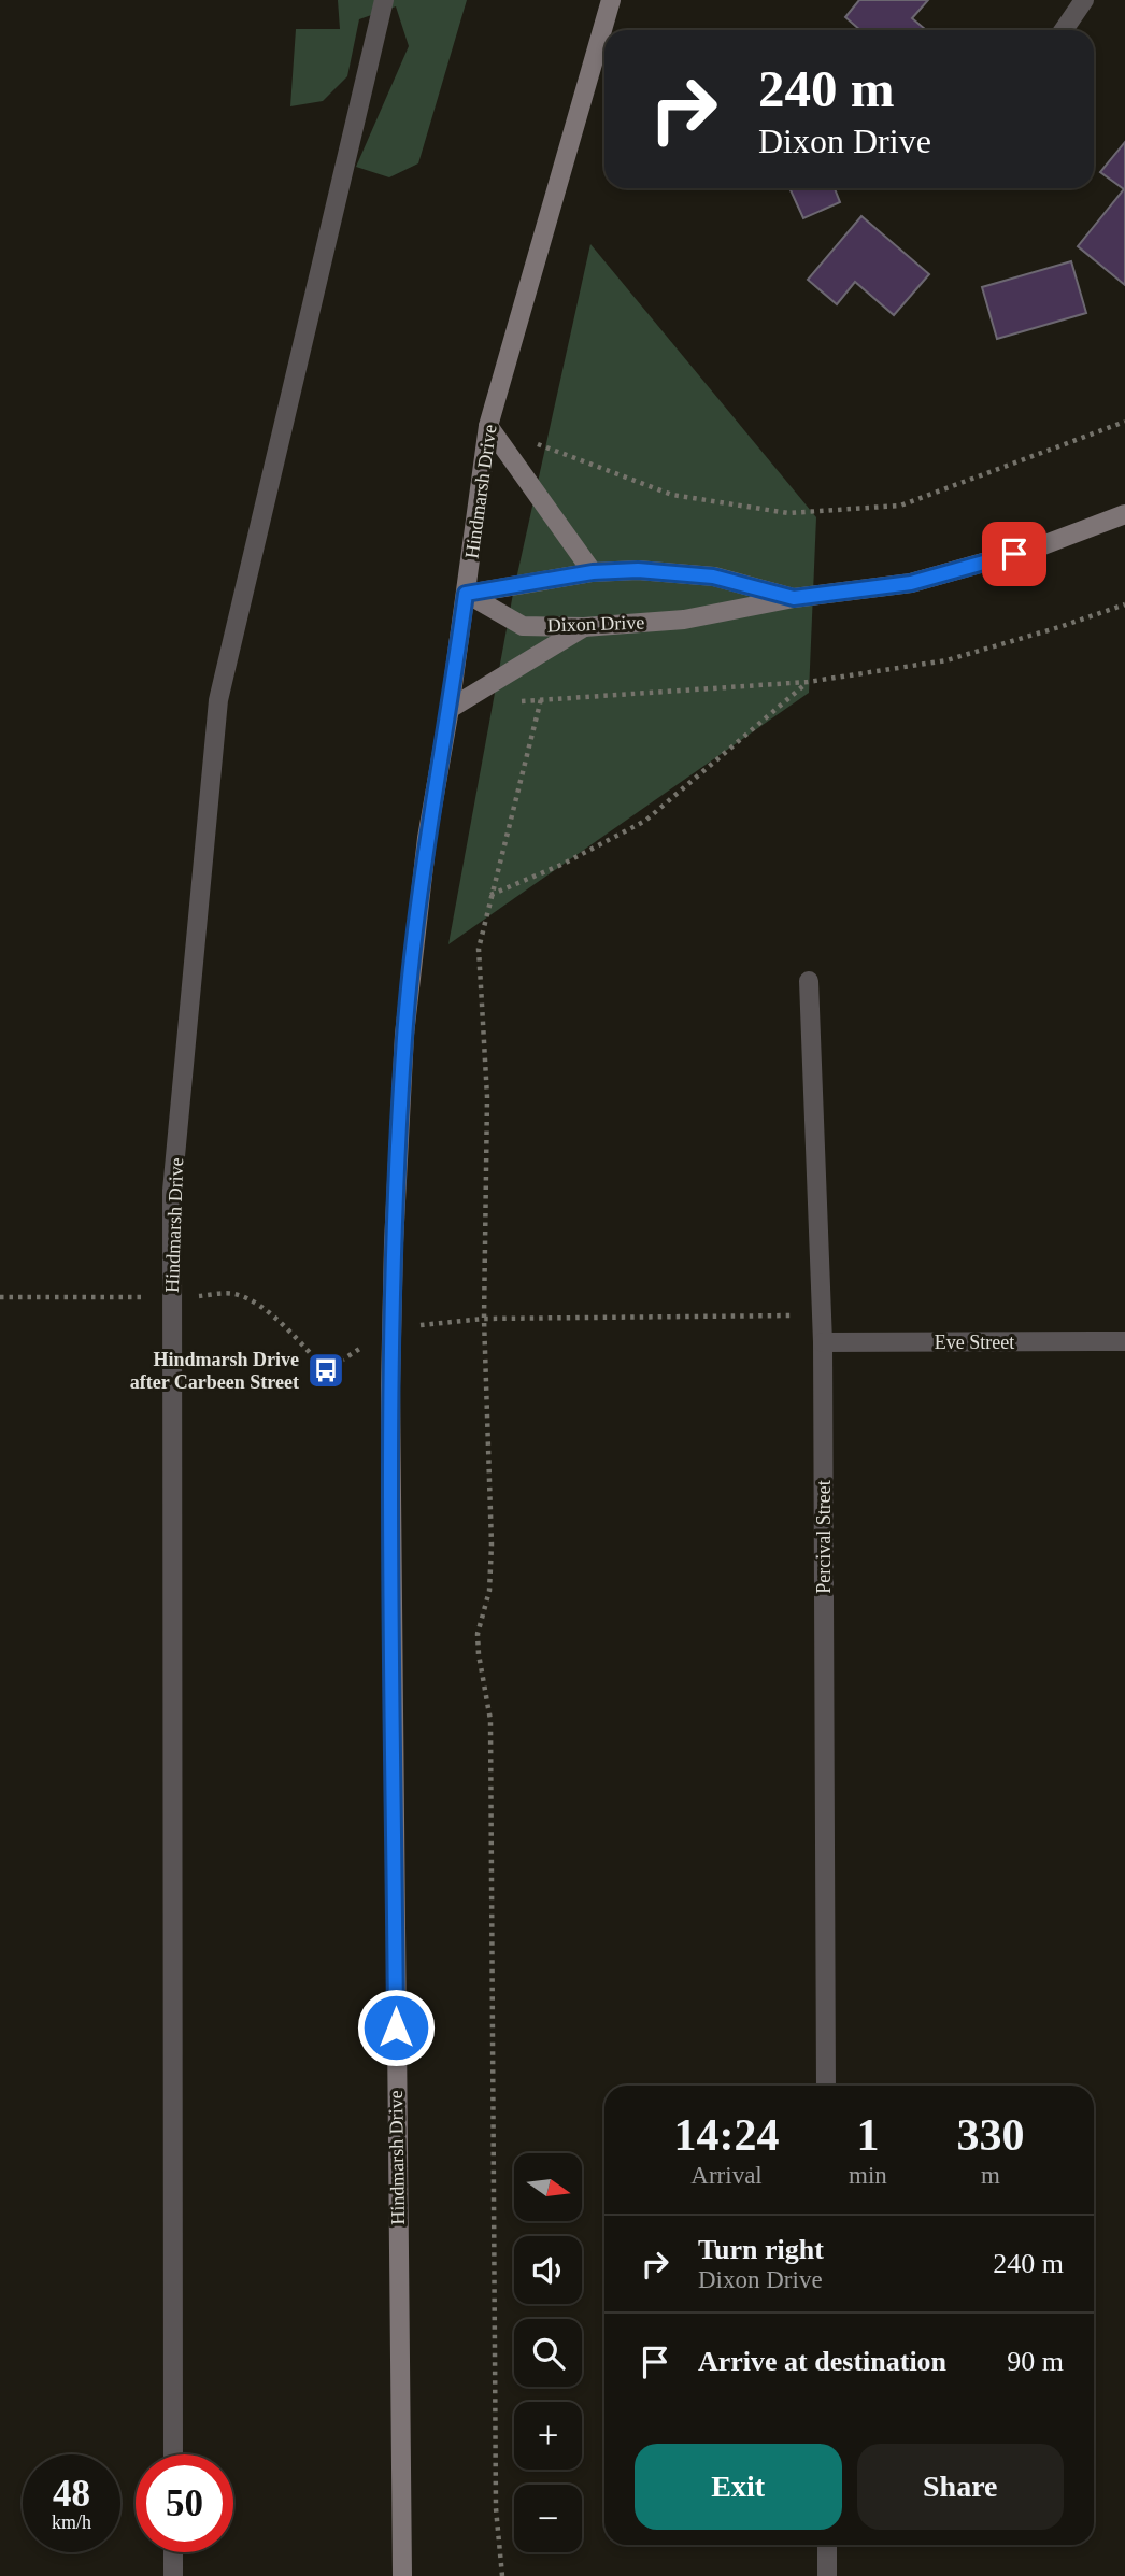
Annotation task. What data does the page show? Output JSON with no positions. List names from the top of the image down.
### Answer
{
  "streets": {
    "main road": ["Hindmarsh Drive", "Dixon Drive"],
    "street": ["Eve Street", "Percival Street"]
  },
  "crossings": [
    ["Hindmarsh Drive", "Dixon Drive"],
    ["Eve Street", "Percival Street"]
  ],
  "places": {
    "bus stop": ["Hindmarsh Drive after Carbeen Street"]
  },
  "north": "right",
  "page": {
    "turn": ["240 m", "Dixon Drive"],
    "eta": [
      "14:24",
      "Arrival",
      "1",
      "min",
      "330",
      "m"
    ],
    "map_buttons": ["+", "−"],
    "list": [
      {
        "name": "Turn right",
        "note": "Dixon Drive",
        "value": "240 m"
      },
      {
        "name": "Arrive at destination",
        "value": "90 m"
      }
    ],
    "buttons": ["Exit", "Share"],
    "speed": "48 km/h",
    "limit": "50"
  }
}
